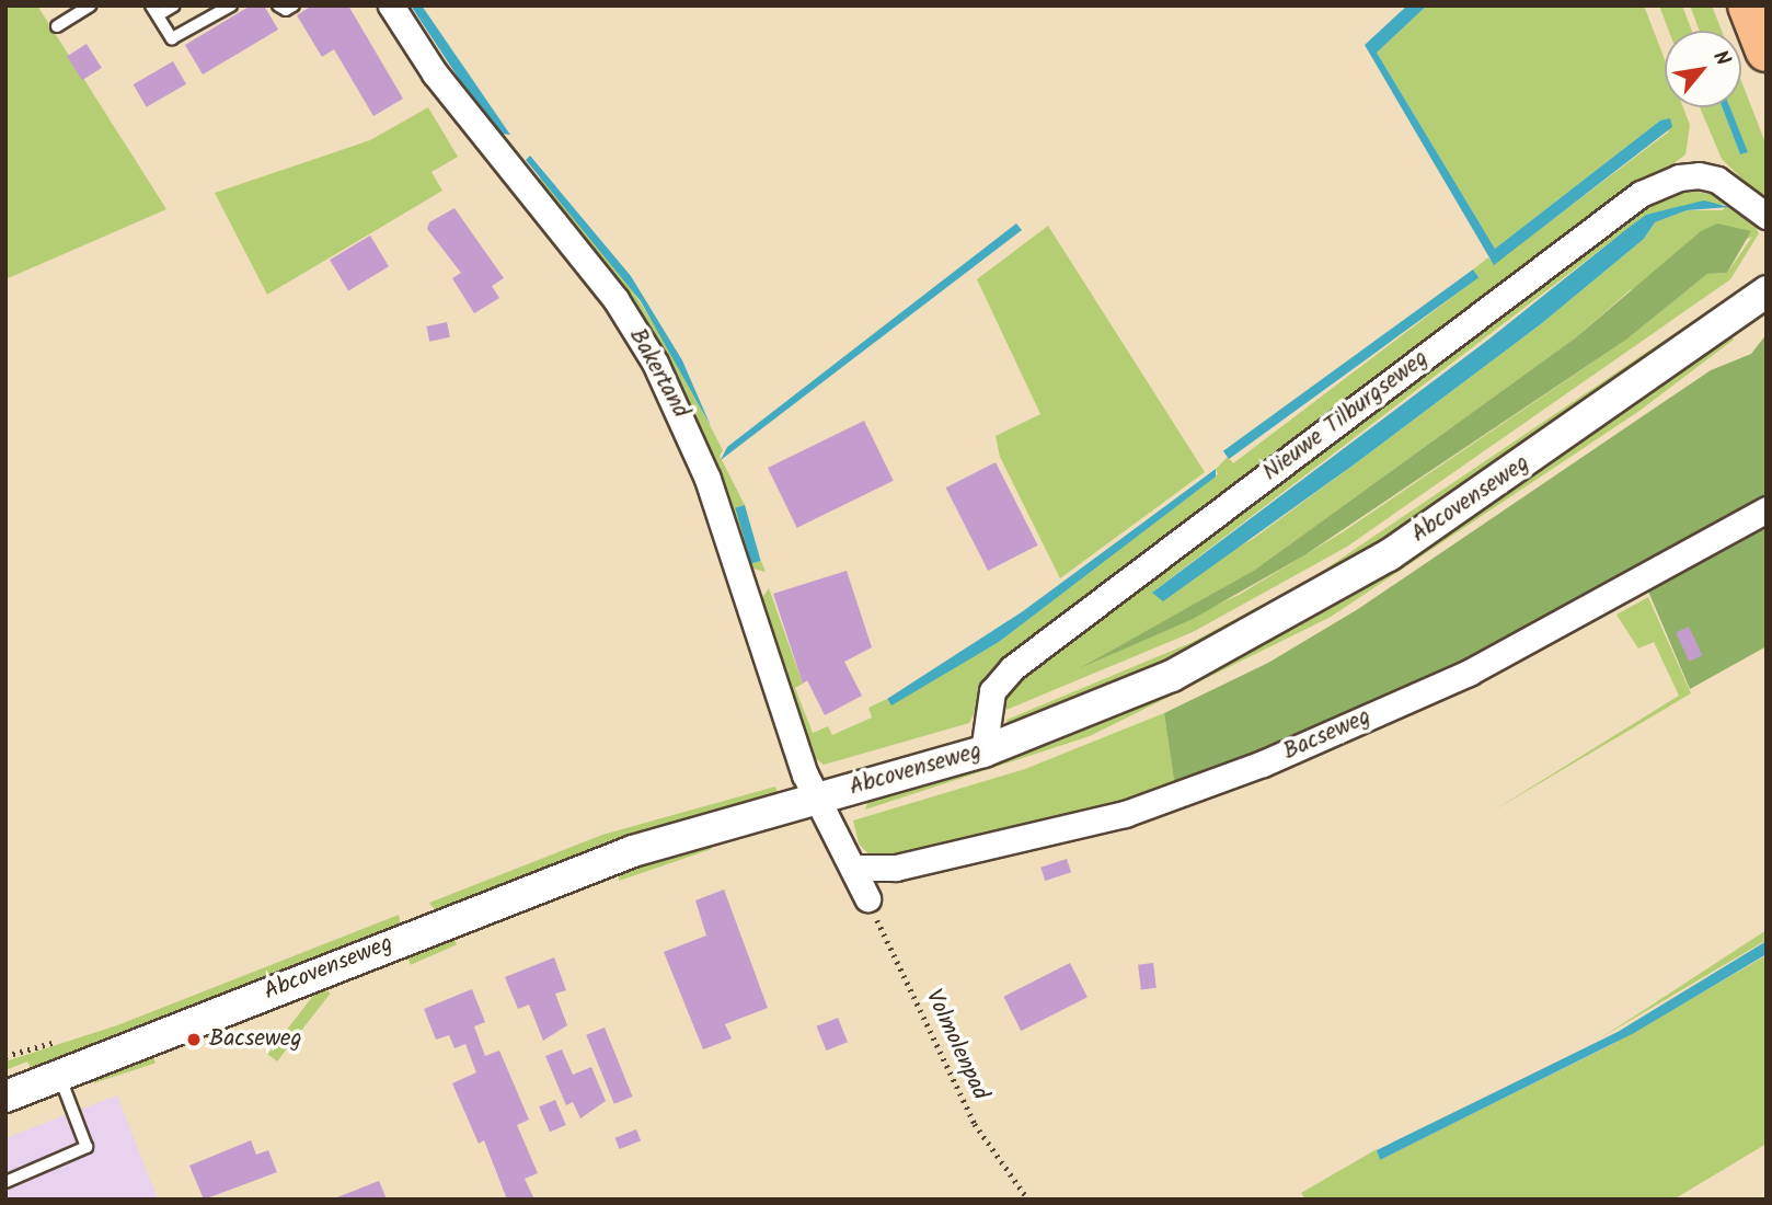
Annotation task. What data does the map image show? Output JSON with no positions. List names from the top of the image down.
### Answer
{
  "streets": {
    "street": [
      "Bakertand",
      "Nieuwe Tilburgseweg",
      "Abcovenseweg",
      "Bacseweg"
    ],
    "path": ["Volmolenpad"]
  },
  "crossings": [
    ["Bakertand", "Abcovenseweg"],
    ["Nieuwe Tilburgseweg", "Abcovenseweg"]
  ],
  "places": ["Bacseweg"],
  "north": "top right"
}
